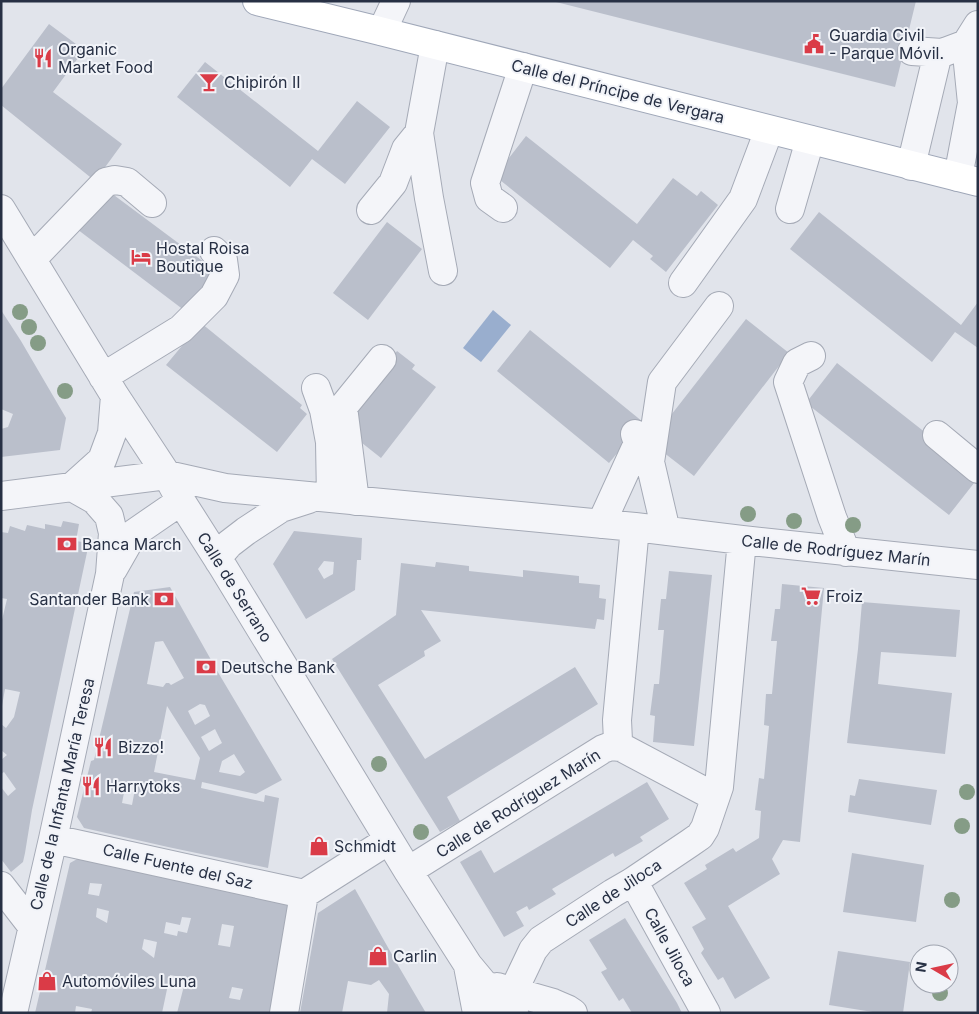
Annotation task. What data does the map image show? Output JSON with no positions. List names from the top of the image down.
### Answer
{
  "streets": {
    "main road": ["Calle del Príncipe de Vergara"],
    "street": [
      "Calle de Rodríguez Marín",
      "Calle de Serrano",
      "Calle de la Infanta María Teresa",
      "Calle Fuente del Saz",
      "Calle de Jiloca",
      "Calle Jiloca"
    ]
  },
  "crossings": [
    ["Calle de Rodríguez Marín", "Calle de Serrano"],
    ["Calle de Rodríguez Marín", "Calle de la Infanta María Teresa"],
    ["Calle de Rodríguez Marín", "Calle de Jiloca"],
    ["Calle de Serrano", "Calle de la Infanta María Teresa"],
    ["Calle de Serrano", "Calle de Jiloca"],
    ["Calle de la Infanta María Teresa", "Calle Fuente del Saz"],
    ["Calle de Jiloca", "Calle Jiloca"]
  ],
  "places": {
    "public building": ["Guardia Civil - Parque Móvil."],
    "restaurant": ["Organic Market Food", "Bizzo!", "Harrytoks"],
    "bar": ["Chipirón II"],
    "hotel": ["Hostal Roisa Boutique"],
    "bank": ["Banca March", "Santander Bank", "Deutsche Bank"],
    "supermarket": ["Froiz"],
    "shop": ["Schmidt", "Carlin", "Automóviles Luna"]
  },
  "north": "left"
}
